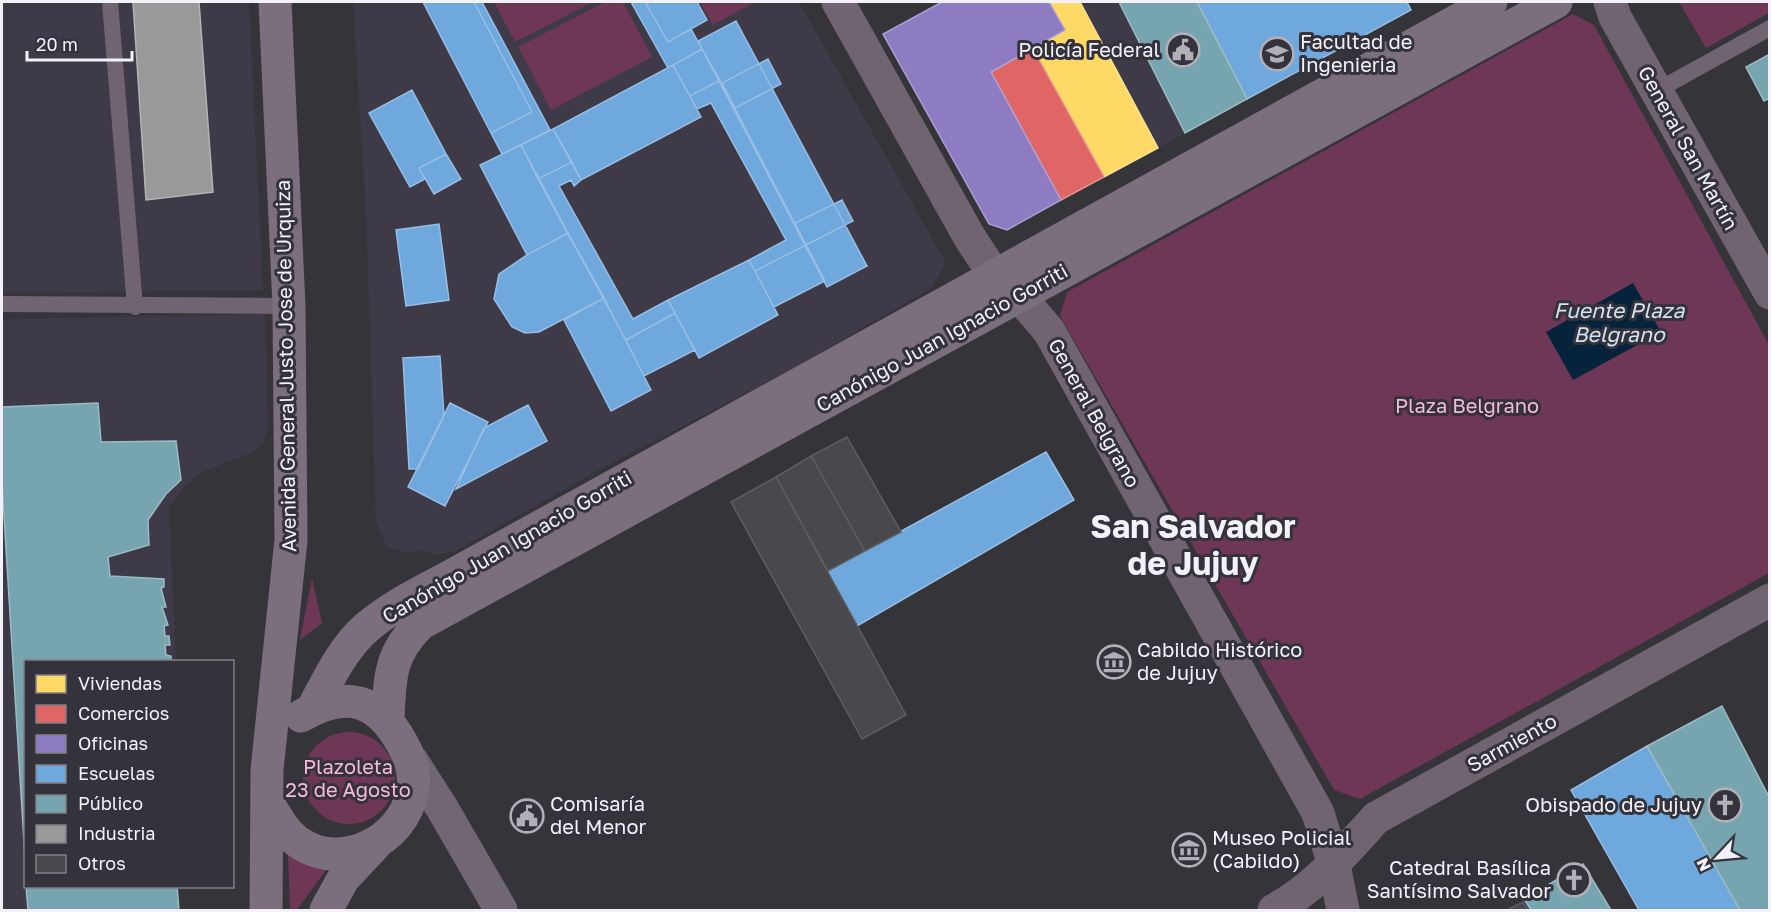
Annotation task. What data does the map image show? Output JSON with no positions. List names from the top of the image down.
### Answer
{
  "streets": {
    "main road": ["Canónigo Juan Ignacio Gorriti", "Avenida General Justo Jose de Urquiza"],
    "street": ["General San Martín", "General Belgrano", "Sarmiento"]
  },
  "crossings": [
    ["Canónigo Juan Ignacio Gorriti", "Avenida General Justo Jose de Urquiza"],
    ["Canónigo Juan Ignacio Gorriti", "General Belgrano"],
    ["General Belgrano", "Sarmiento"]
  ],
  "districts": ["San Salvador de Jujuy"],
  "water": ["Fuente Plaza Belgrano"],
  "parks": ["Plaza Belgrano", "Plazoleta 23 de Agosto"],
  "places": {
    "public building": ["Policía Federal", "Comisaría del Menor"],
    "school or university": ["Facultad de Ingenieria"],
    "museum": ["Cabildo Histórico de Jujuy", "Museo Policial (Cabildo)"],
    "church": ["Obispado de Jujuy", "Catedral Basílica Santísimo Salvador"]
  },
  "legend": [
    "Viviendas",
    "Comercios",
    "Oficinas",
    "Escuelas",
    "Público",
    "Industria",
    "Otros"
  ],
  "scale_bar": "20 m",
  "north": "bottom left"
}
